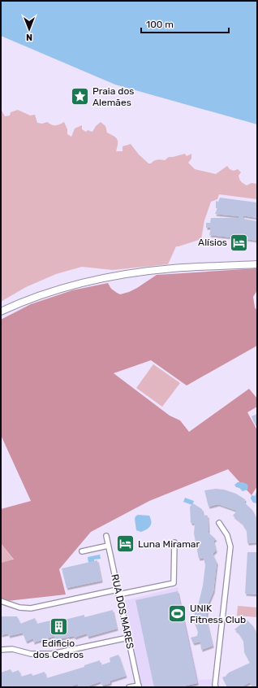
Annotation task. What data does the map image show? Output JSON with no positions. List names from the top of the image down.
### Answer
{
  "streets": {
    "street": ["RUA DOS MARES"]
  },
  "places": {
    "place": ["Praia dos Alemães"],
    "hotel": ["Alísios", "Luna Miramar"],
    "sports": ["UNIK Fitness Club"],
    "building": ["Edificio dos Cedros"]
  },
  "scale_bar": "100 m",
  "north": "bottom"
}
